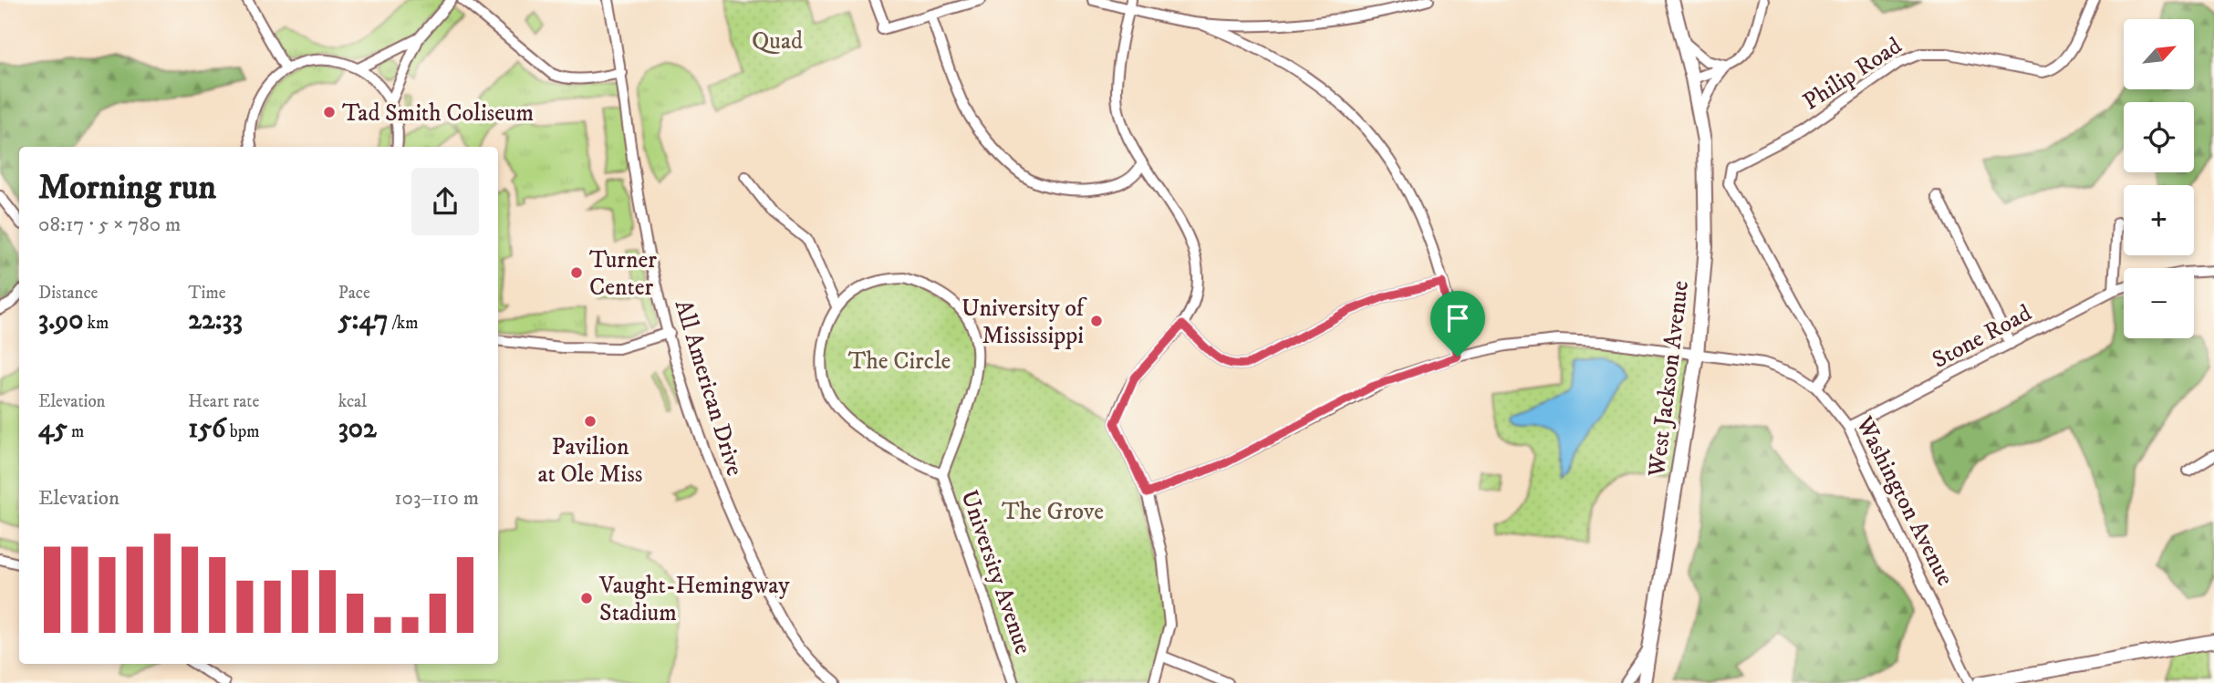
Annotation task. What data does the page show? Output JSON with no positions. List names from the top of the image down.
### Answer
{
  "streets": {
    "main road": ["West Jackson Avenue"],
    "street": [
      "Philip Road",
      "Stone Road",
      "All American Drive",
      "Washington Avenue",
      "University Avenue"
    ]
  },
  "crossings": [
    ["Philip Road", "Washington Avenue"],
    ["Stone Road", "Washington Avenue"],
    ["West Jackson Avenue", "Washington Avenue"]
  ],
  "parks": ["Quad", "The Circle", "The Grove"],
  "places": [
    "Tad Smith Coliseum",
    "Turner Center",
    "University of Mississippi",
    "Pavilion at Ole Miss",
    "Vaught-Hemingway Stadium"
  ],
  "north": "top right",
  "page": {
    "map_buttons": ["+", "−"],
    "heading": ["Morning run", "08:17 · 5 × 780 m"],
    "stats": [
      ["Distance", "3.90 km"],
      ["Time", "22:33"],
      ["Pace", "5:47 /km"],
      ["Elevation", "45 m"],
      ["Heart rate", "156 bpm"],
      ["kcal", "302"]
    ],
    "chart": ["Elevation", "103–110 m"]
  }
}
